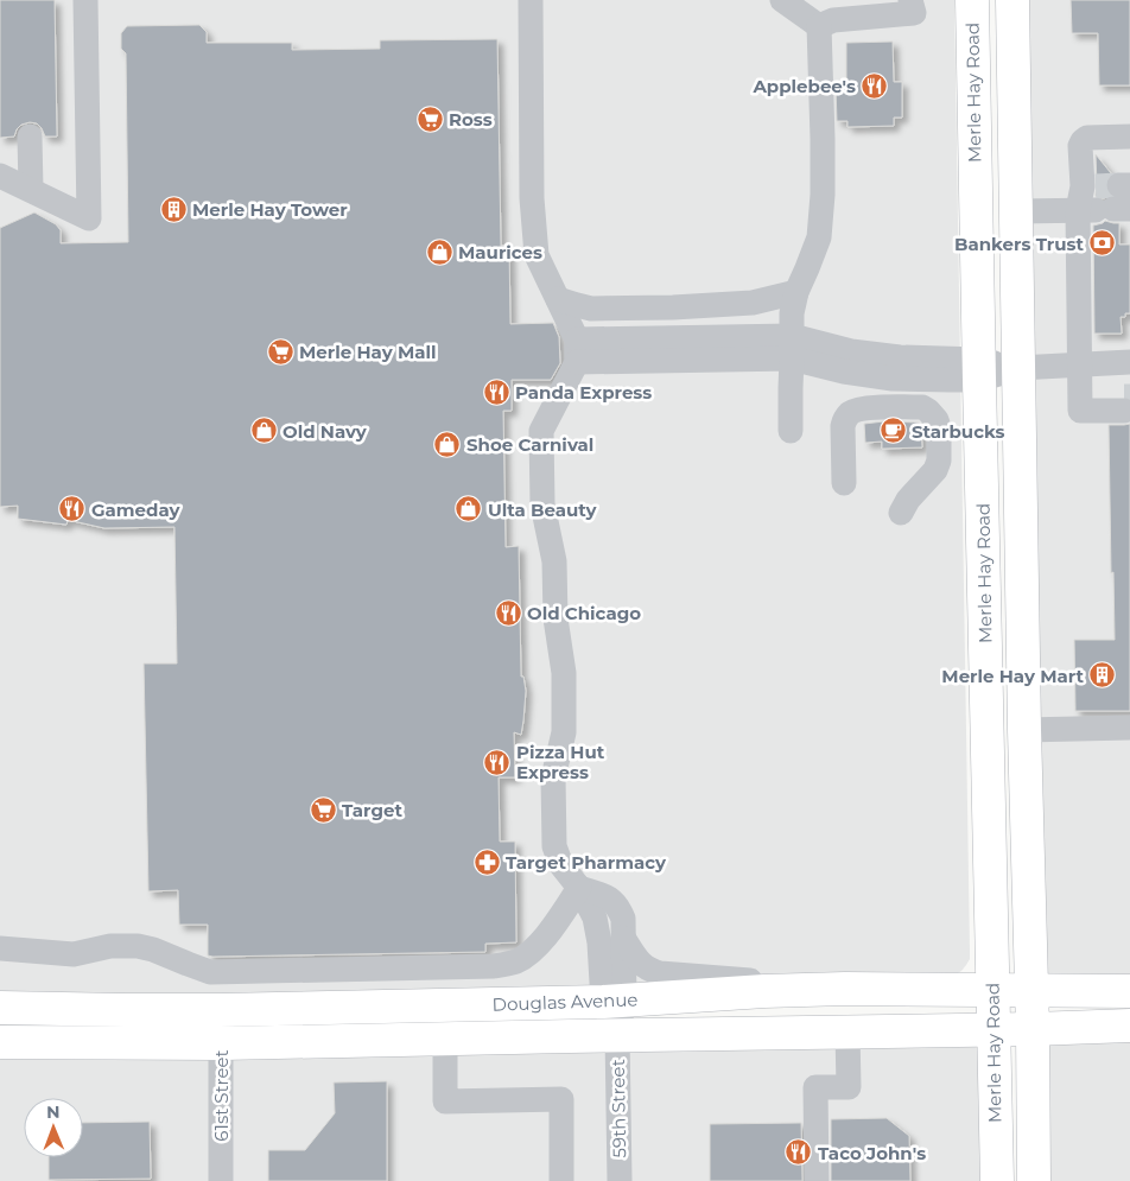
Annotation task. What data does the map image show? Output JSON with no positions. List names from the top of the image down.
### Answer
{
  "streets": {
    "main road": ["Merle Hay Road", "Douglas Avenue"],
    "street": ["61st Street", "59th Street"]
  },
  "crossings": [
    ["Merle Hay Road", "Douglas Avenue"],
    ["Douglas Avenue", "61st Street"],
    ["Douglas Avenue", "59th Street"]
  ],
  "places": {
    "restaurant": [
      "Applebee's",
      "Panda Express",
      "Gameday",
      "Old Chicago",
      "Pizza Hut Express",
      "Taco John's"
    ],
    "supermarket": ["Ross", "Merle Hay Mall", "Target"],
    "building": ["Merle Hay Tower", "Merle Hay Mart"],
    "bank": ["Bankers Trust"],
    "shop": [
      "Maurices",
      "Old Navy",
      "Shoe Carnival",
      "Ulta Beauty"
    ],
    "cafe": ["Starbucks"],
    "pharmacy": ["Target Pharmacy"]
  },
  "north": "top"
}
